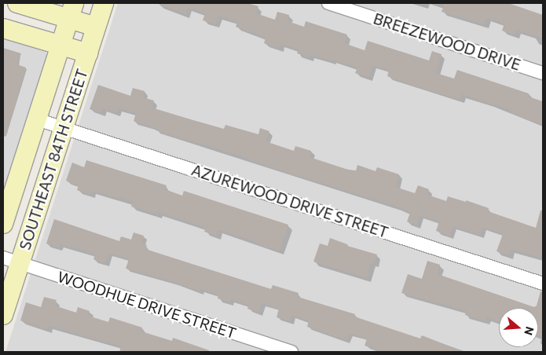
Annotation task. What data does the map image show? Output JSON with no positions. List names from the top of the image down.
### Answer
{
  "streets": {
    "street": [
      "BREEZEWOOD DRIVE",
      "SOUTHEAST 84TH STREET",
      "AZUREWOOD DRIVE STREET",
      "WOODHUE DRIVE STREET"
    ]
  },
  "crossings": [
    ["SOUTHEAST 84TH STREET", "AZUREWOOD DRIVE STREET"],
    ["SOUTHEAST 84TH STREET", "WOODHUE DRIVE STREET"]
  ],
  "north": "right"
}
